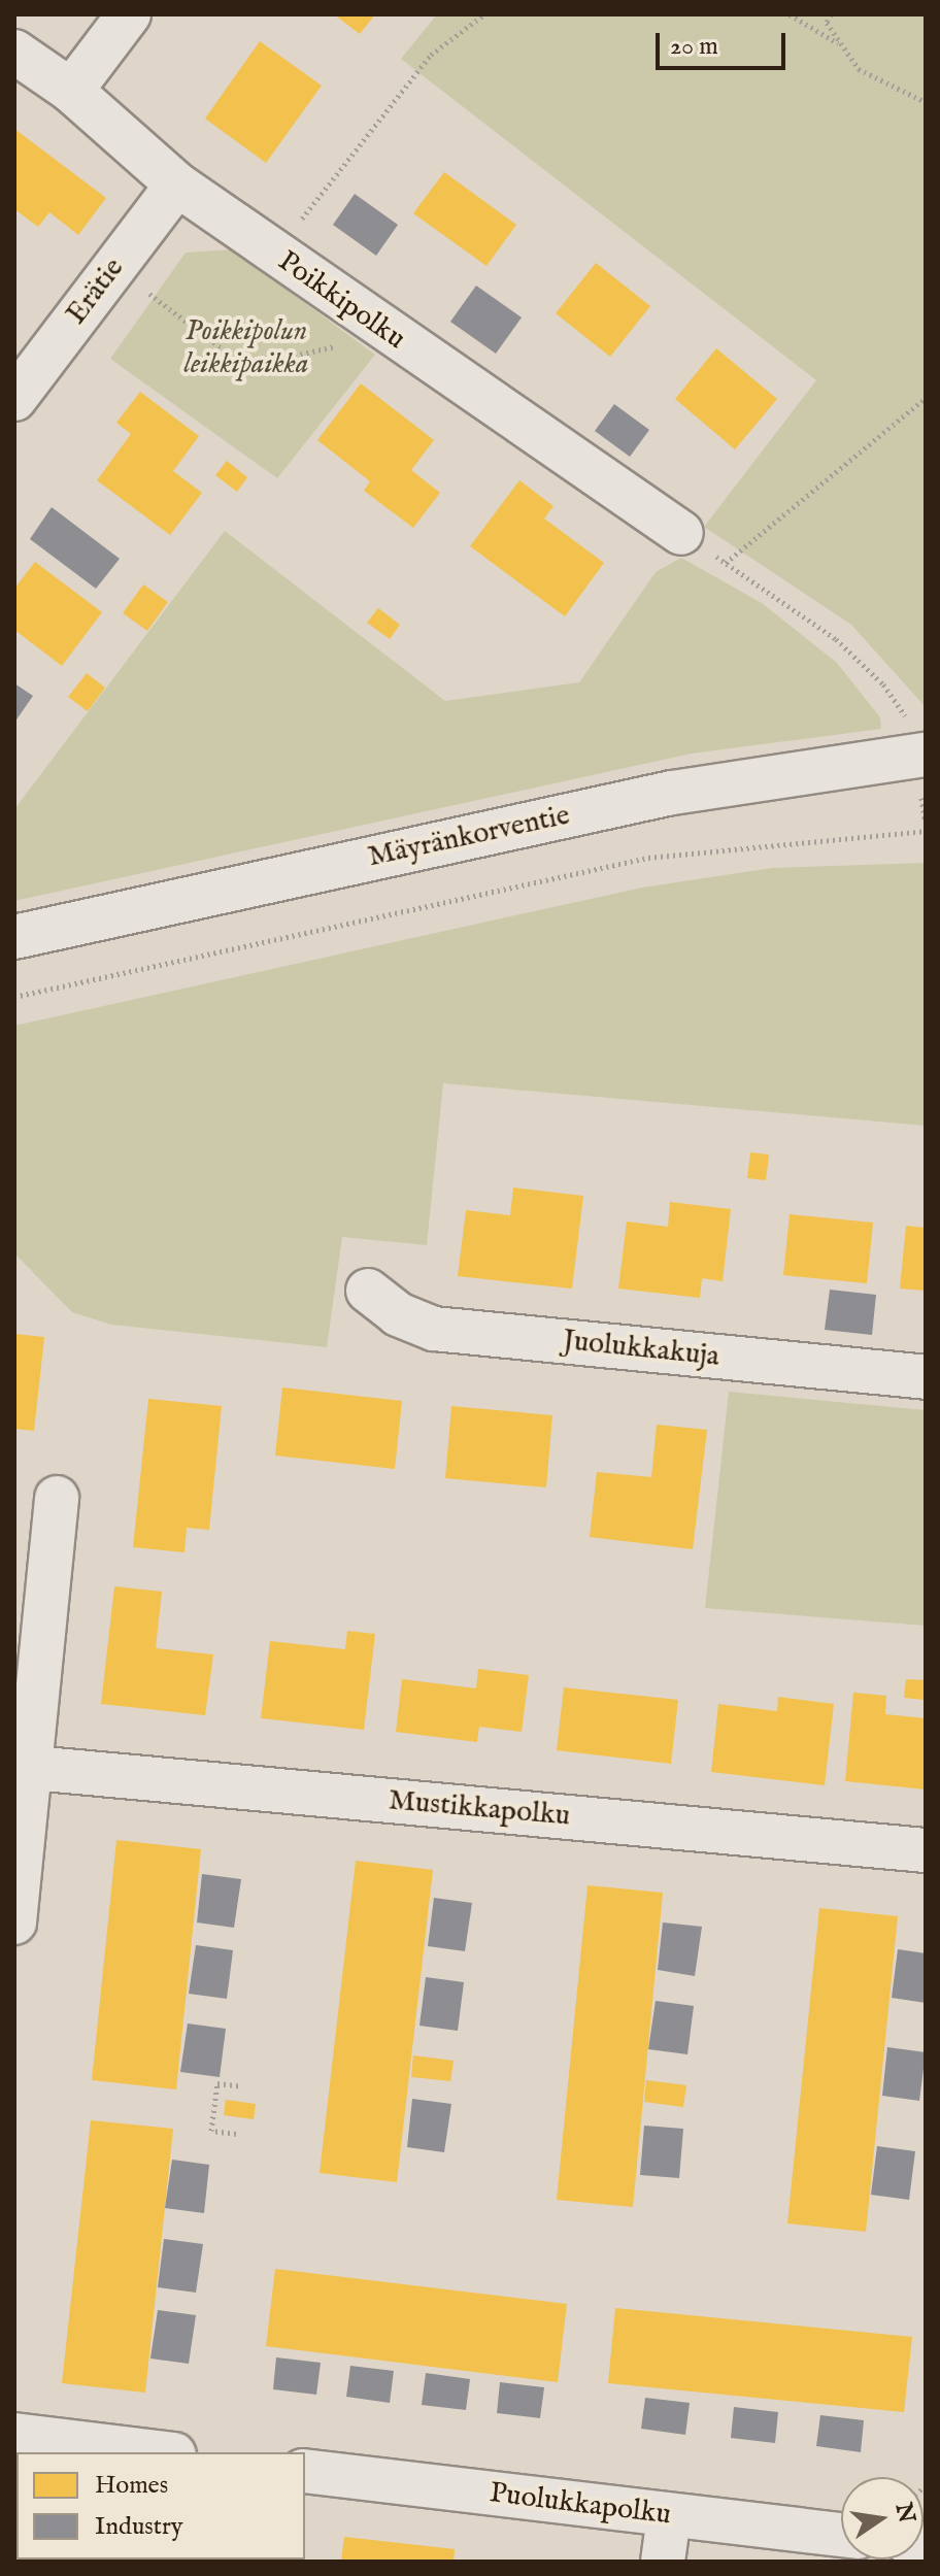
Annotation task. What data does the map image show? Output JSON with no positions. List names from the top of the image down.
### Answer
{
  "streets": {
    "street": [
      "Erätie",
      "Poikkipolku",
      "Mäyränkorventie",
      "Juolukkakuja",
      "Mustikkapolku",
      "Puolukkapolku"
    ]
  },
  "crossings": [
    ["Erätie", "Poikkipolku"]
  ],
  "parks": ["Poikkipolun leikkipaikka"],
  "legend": ["Homes", "Industry"],
  "scale_bar": "20 m",
  "north": "right"
}
